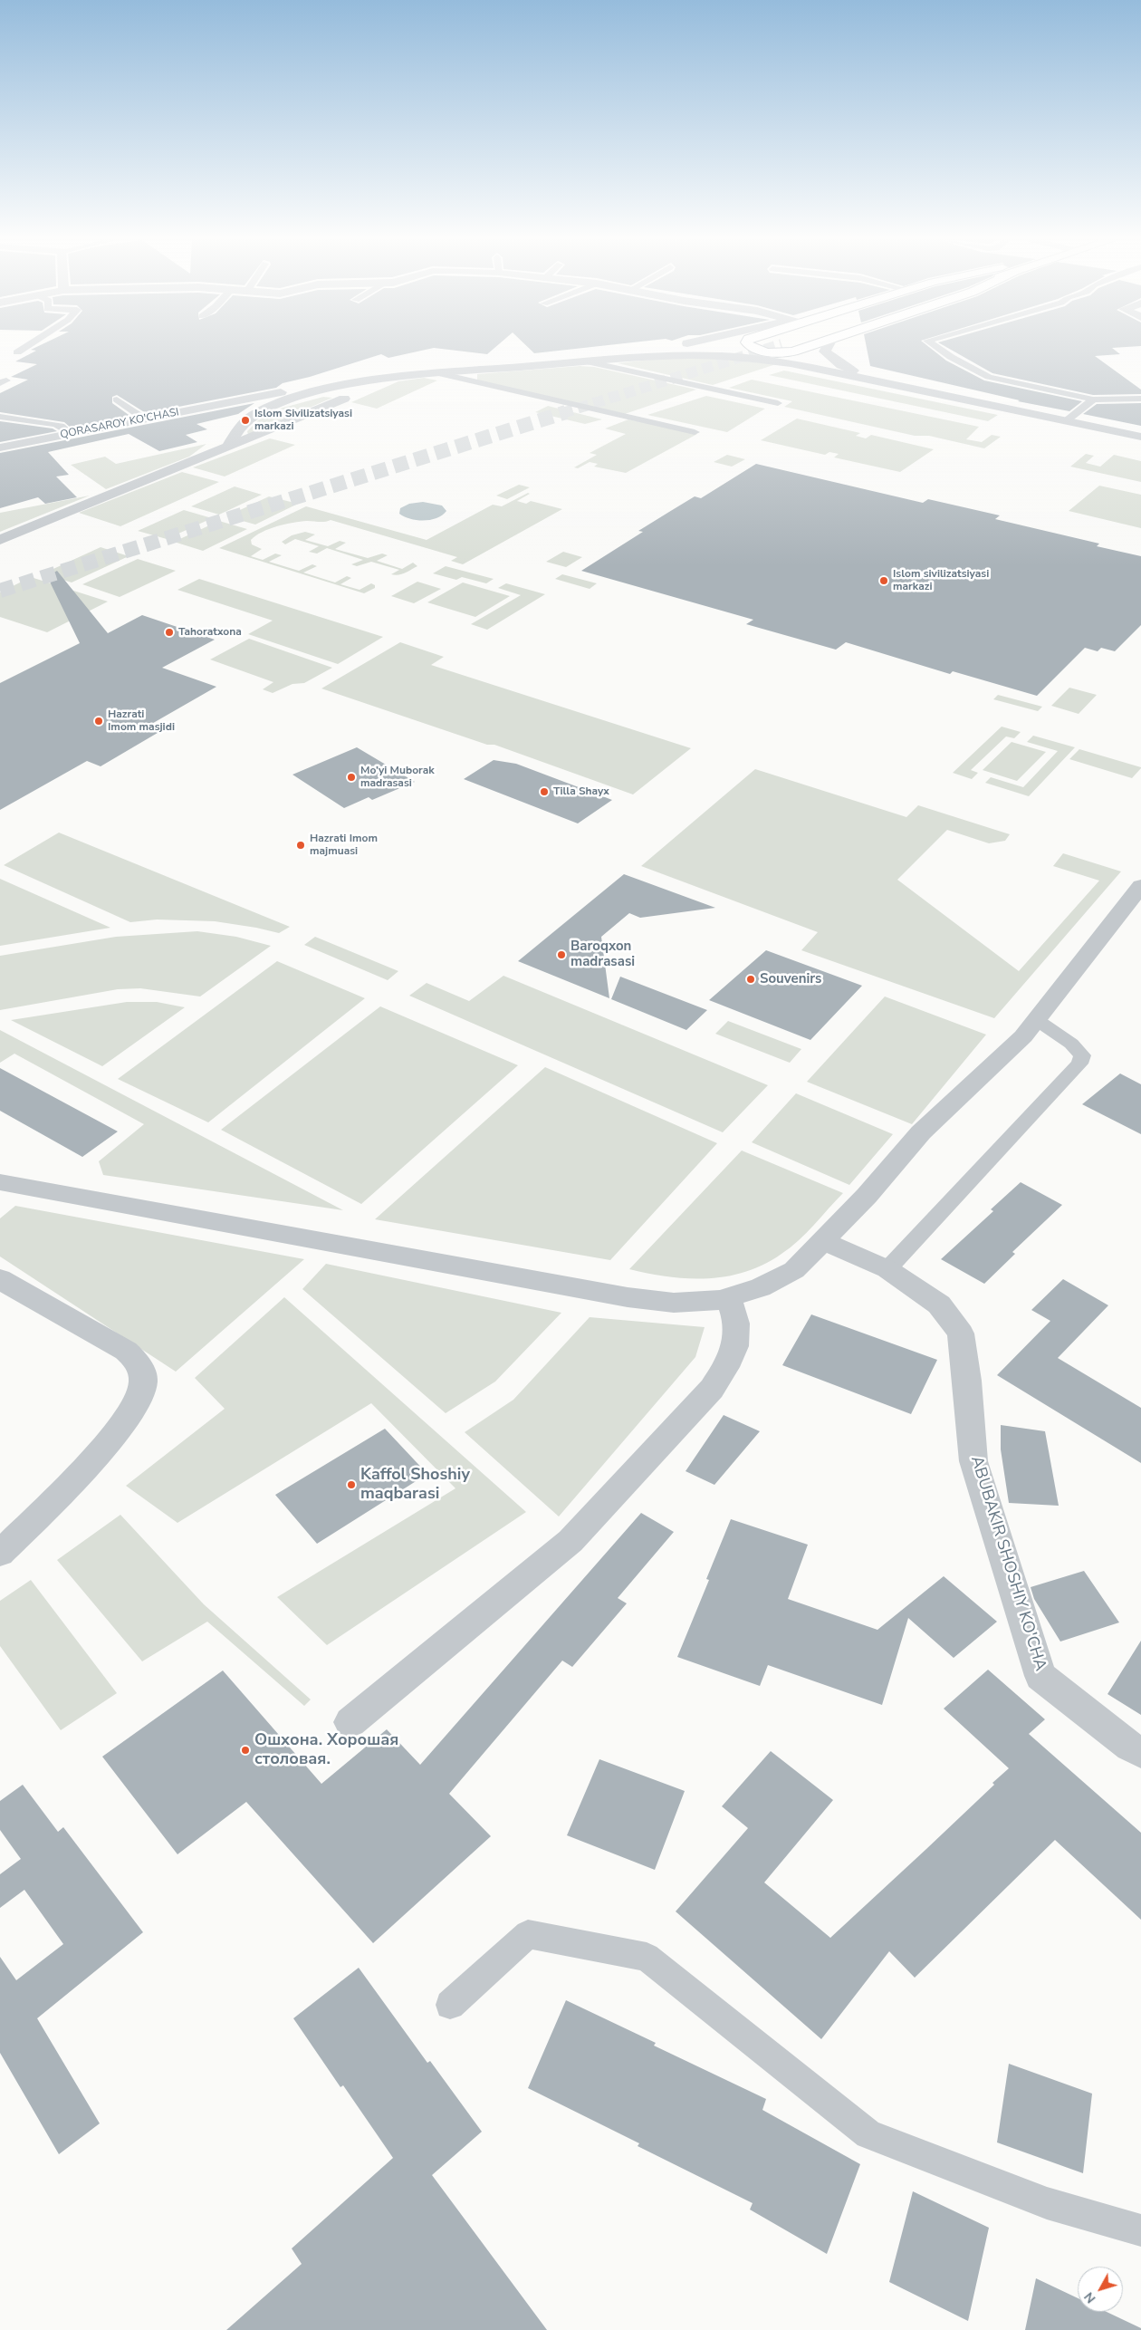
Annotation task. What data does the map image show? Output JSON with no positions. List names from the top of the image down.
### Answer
{
  "streets": {
    "street": ["QORASAROY KO'CHASI", "ABUBAKIR SHOSHIY KO'CHA"]
  },
  "places": [
    "Islom Sivilizatsiyasi markazi",
    "Islom sivilizatsiyasi markazi",
    "Tahoratxona",
    "Hazrati Imom masjidi",
    "Mo’yi Muborak madrasasi",
    "Tilla Shayx",
    "Hazrati Imom majmuasi",
    "Baroqxon madrasasi",
    "Souvenirs",
    "Kaffol Shoshiy maqbarasi",
    "Ошхона. Хорошая столовая."
  ],
  "north": "bottom left"
}
